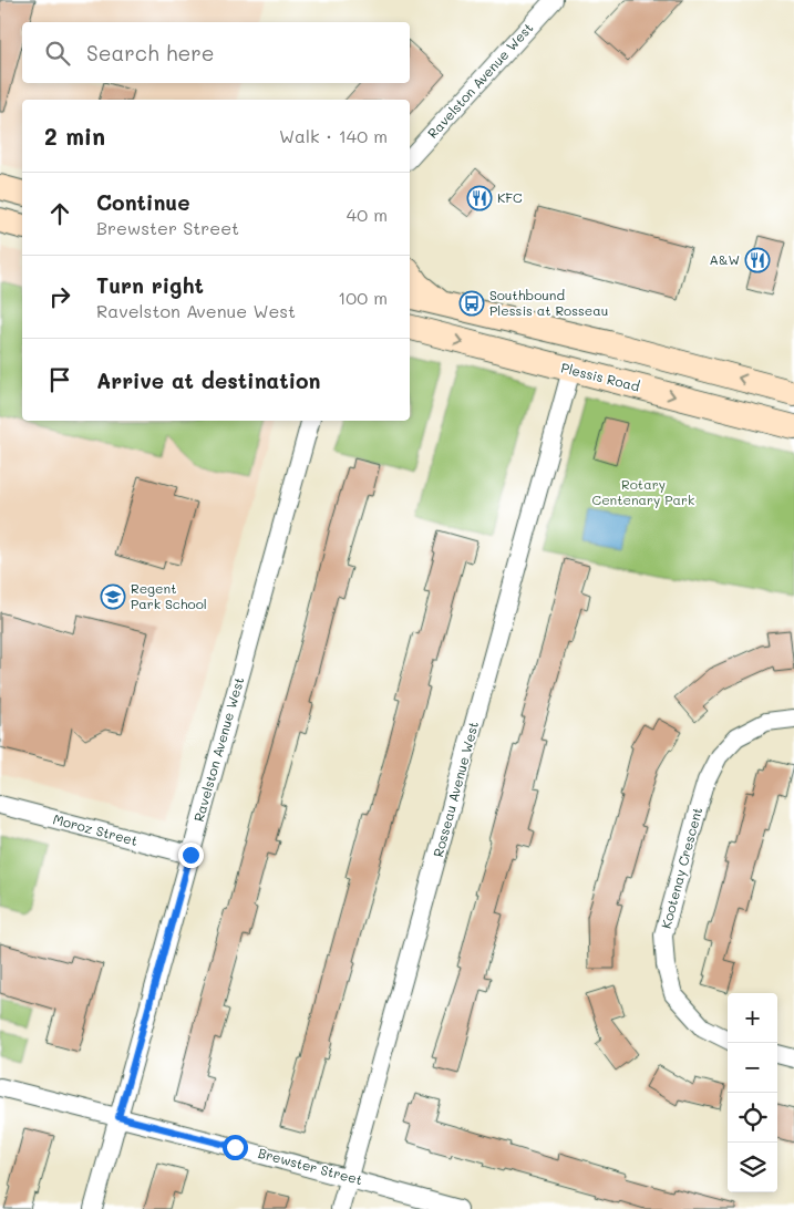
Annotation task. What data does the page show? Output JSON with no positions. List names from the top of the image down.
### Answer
{
  "streets": {
    "main road": ["Plessis Road"],
    "street": [
      "Ravelston Avenue West",
      "Rosseau Avenue West",
      "Moroz Street",
      "Kootenay Crescent",
      "Brewster Street"
    ]
  },
  "crossings": [
    ["Ravelston Avenue West", "Moroz Street"],
    ["Ravelston Avenue West", "Brewster Street"],
    ["Plessis Road", "Rosseau Avenue West"],
    ["Rosseau Avenue West", "Brewster Street"]
  ],
  "parks": ["Rotary Centenary Park"],
  "places": {
    "restaurant": ["KFC", "A&W"],
    "bus stop": ["Southbound Plessis at Rosseau"],
    "school or university": ["Regent Park School"]
  },
  "page": {
    "search": "Search here",
    "heading": ["2 min", "Walk · 140 m"],
    "list": [
      ["Continue", "Brewster Street", "40 m"],
      ["Turn right", "Ravelston Avenue West", "100 m"],
      "Arrive at destination"
    ],
    "map_buttons": ["+", "−"]
  }
}
